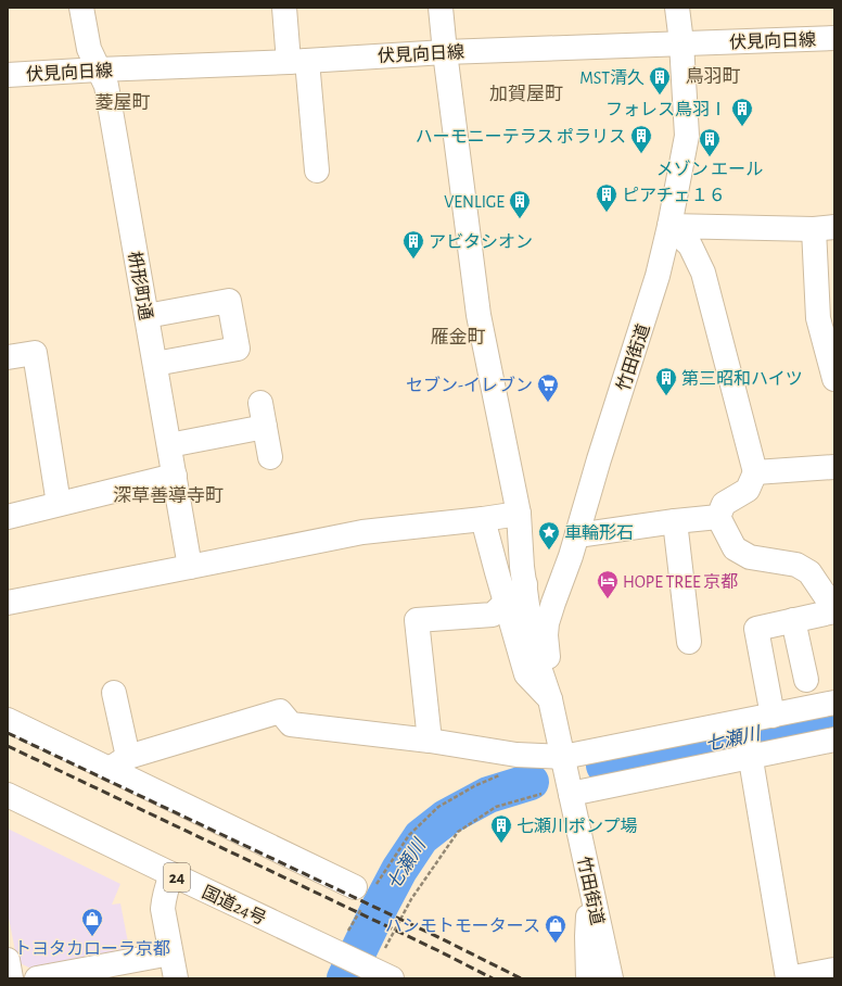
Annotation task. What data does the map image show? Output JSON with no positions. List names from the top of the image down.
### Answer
{
  "streets": {
    "main road": [
      "伏見向日線",
      "枡形町通",
      "竹田街道",
      "24",
      "国道24号"
    ]
  },
  "crossings": [
    ["伏見向日線", "枡形町通"],
    ["伏見向日線", "竹田街道"]
  ],
  "districts": [
    "鳥羽町",
    "加賀屋町",
    "菱屋町",
    "雁金町",
    "深草善導寺町"
  ],
  "water": ["七瀬川"],
  "places": {
    "building": [
      "MST清久",
      "フォレス鳥羽Ⅰ",
      "ハーモニーテラス ポラリス",
      "メゾン エール",
      "ピアチェ１６",
      "VENLIGE",
      "アビタシオン",
      "第三昭和ハイツ",
      "七瀬川ポンプ場"
    ],
    "supermarket": ["セブン-イレブン"],
    "place": ["車輪形石"],
    "hotel": ["HOPE TREE 京都"],
    "shop": ["トヨタカローラ京都", "ハシモトモータース"]
  }
}
